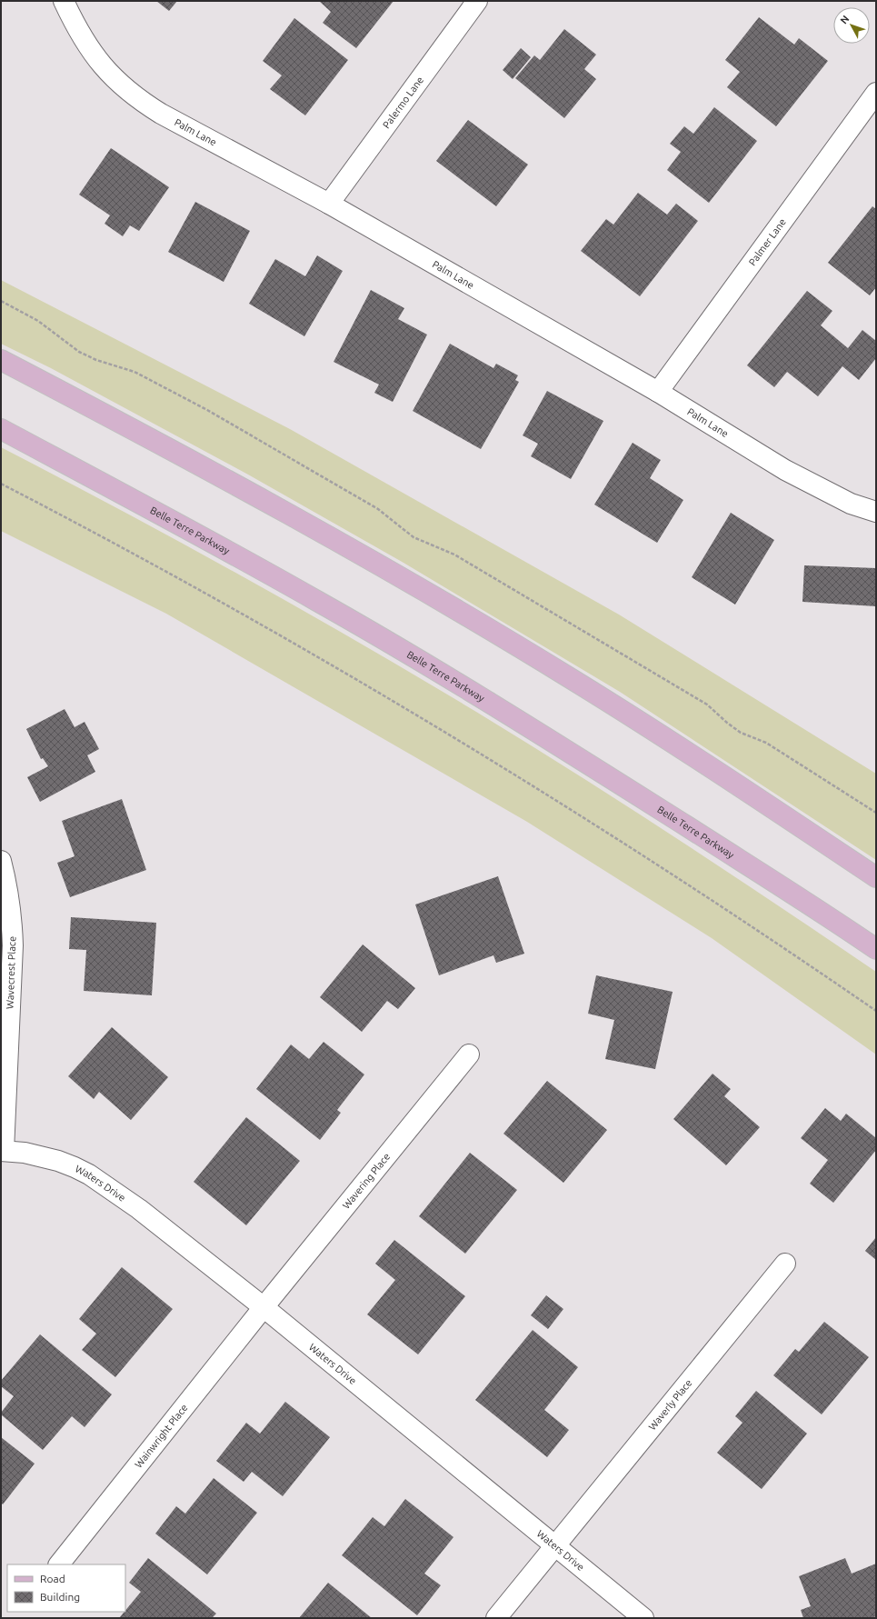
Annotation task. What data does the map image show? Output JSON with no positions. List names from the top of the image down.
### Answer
{
  "streets": {
    "main road": ["Belle Terre Parkway"],
    "street": [
      "Palermo Lane",
      "Palm Lane",
      "Palmer Lane",
      "Wavecrest Place",
      "Wavering Place",
      "Waters Drive",
      "Waverly Place",
      "Wainwright Place"
    ]
  },
  "crossings": [
    ["Palermo Lane", "Palm Lane"],
    ["Palm Lane", "Palmer Lane"],
    ["Wavecrest Place", "Waters Drive"],
    ["Wavering Place", "Waters Drive"],
    ["Wavering Place", "Wainwright Place"],
    ["Waters Drive", "Waverly Place"],
    ["Waters Drive", "Wainwright Place"]
  ],
  "legend": ["Road", "Building"],
  "north": "top left"
}
